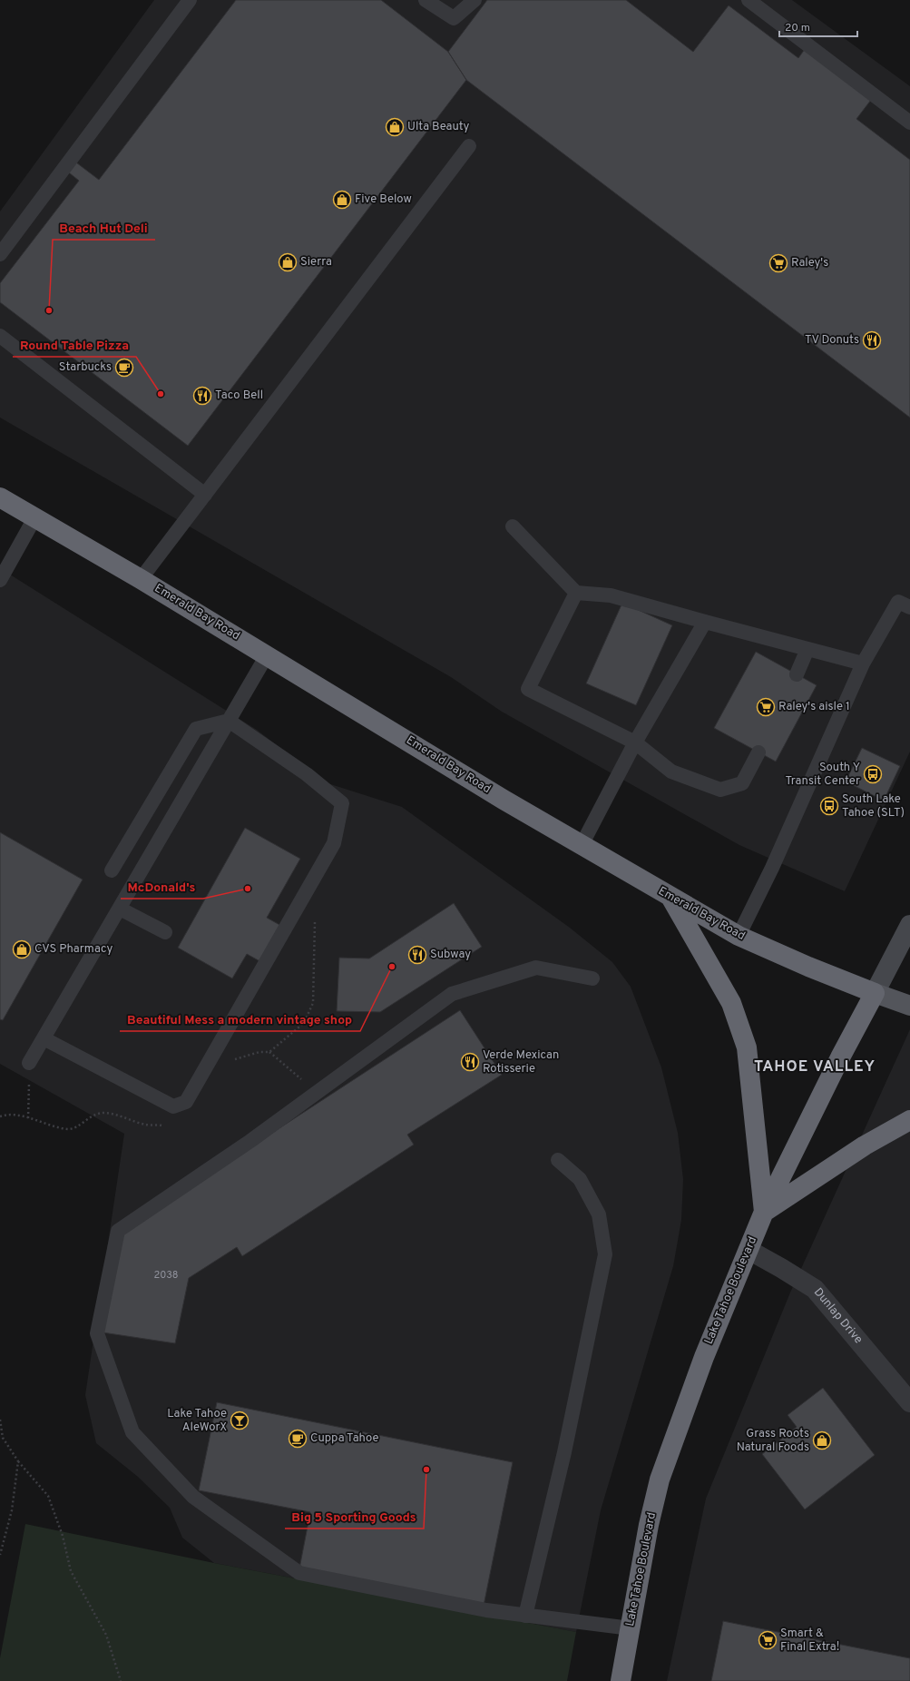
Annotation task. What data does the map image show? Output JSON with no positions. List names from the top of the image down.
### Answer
{
  "streets": {
    "highway": ["Emerald Bay Road", "Lake Tahoe Boulevard"],
    "street": ["Dunlap Drive"]
  },
  "crossings": [
    ["Emerald Bay Road", "Lake Tahoe Boulevard"],
    ["Lake Tahoe Boulevard", "Dunlap Drive"]
  ],
  "districts": ["TAHOE VALLEY"],
  "places": {
    "shop": [
      "Ulta Beauty",
      "Five Below",
      "Sierra",
      "CVS Pharmacy",
      "Grass Roots Natural Foods"
    ],
    "supermarket": ["Raley's", "Raley's aisle 1", "Smart & Final Extra!"],
    "other": [
      "Beach Hut Deli",
      "Round Table Pizza",
      "McDonald's",
      "Beautiful Mess a modern vintage shop",
      "Big 5 Sporting Goods"
    ],
    "restaurant": [
      "TV Donuts",
      "Taco Bell",
      "Subway",
      "Verde Mexican Rotisserie"
    ],
    "cafe": ["Starbucks", "Cuppa Tahoe"],
    "bus stop": ["South Y Transit Center", "South Lake Tahoe (SLT)"],
    "bar": ["Lake Tahoe AleWorX"]
  },
  "house_numbers": ["2038"],
  "scale_bar": "20 m"
}
